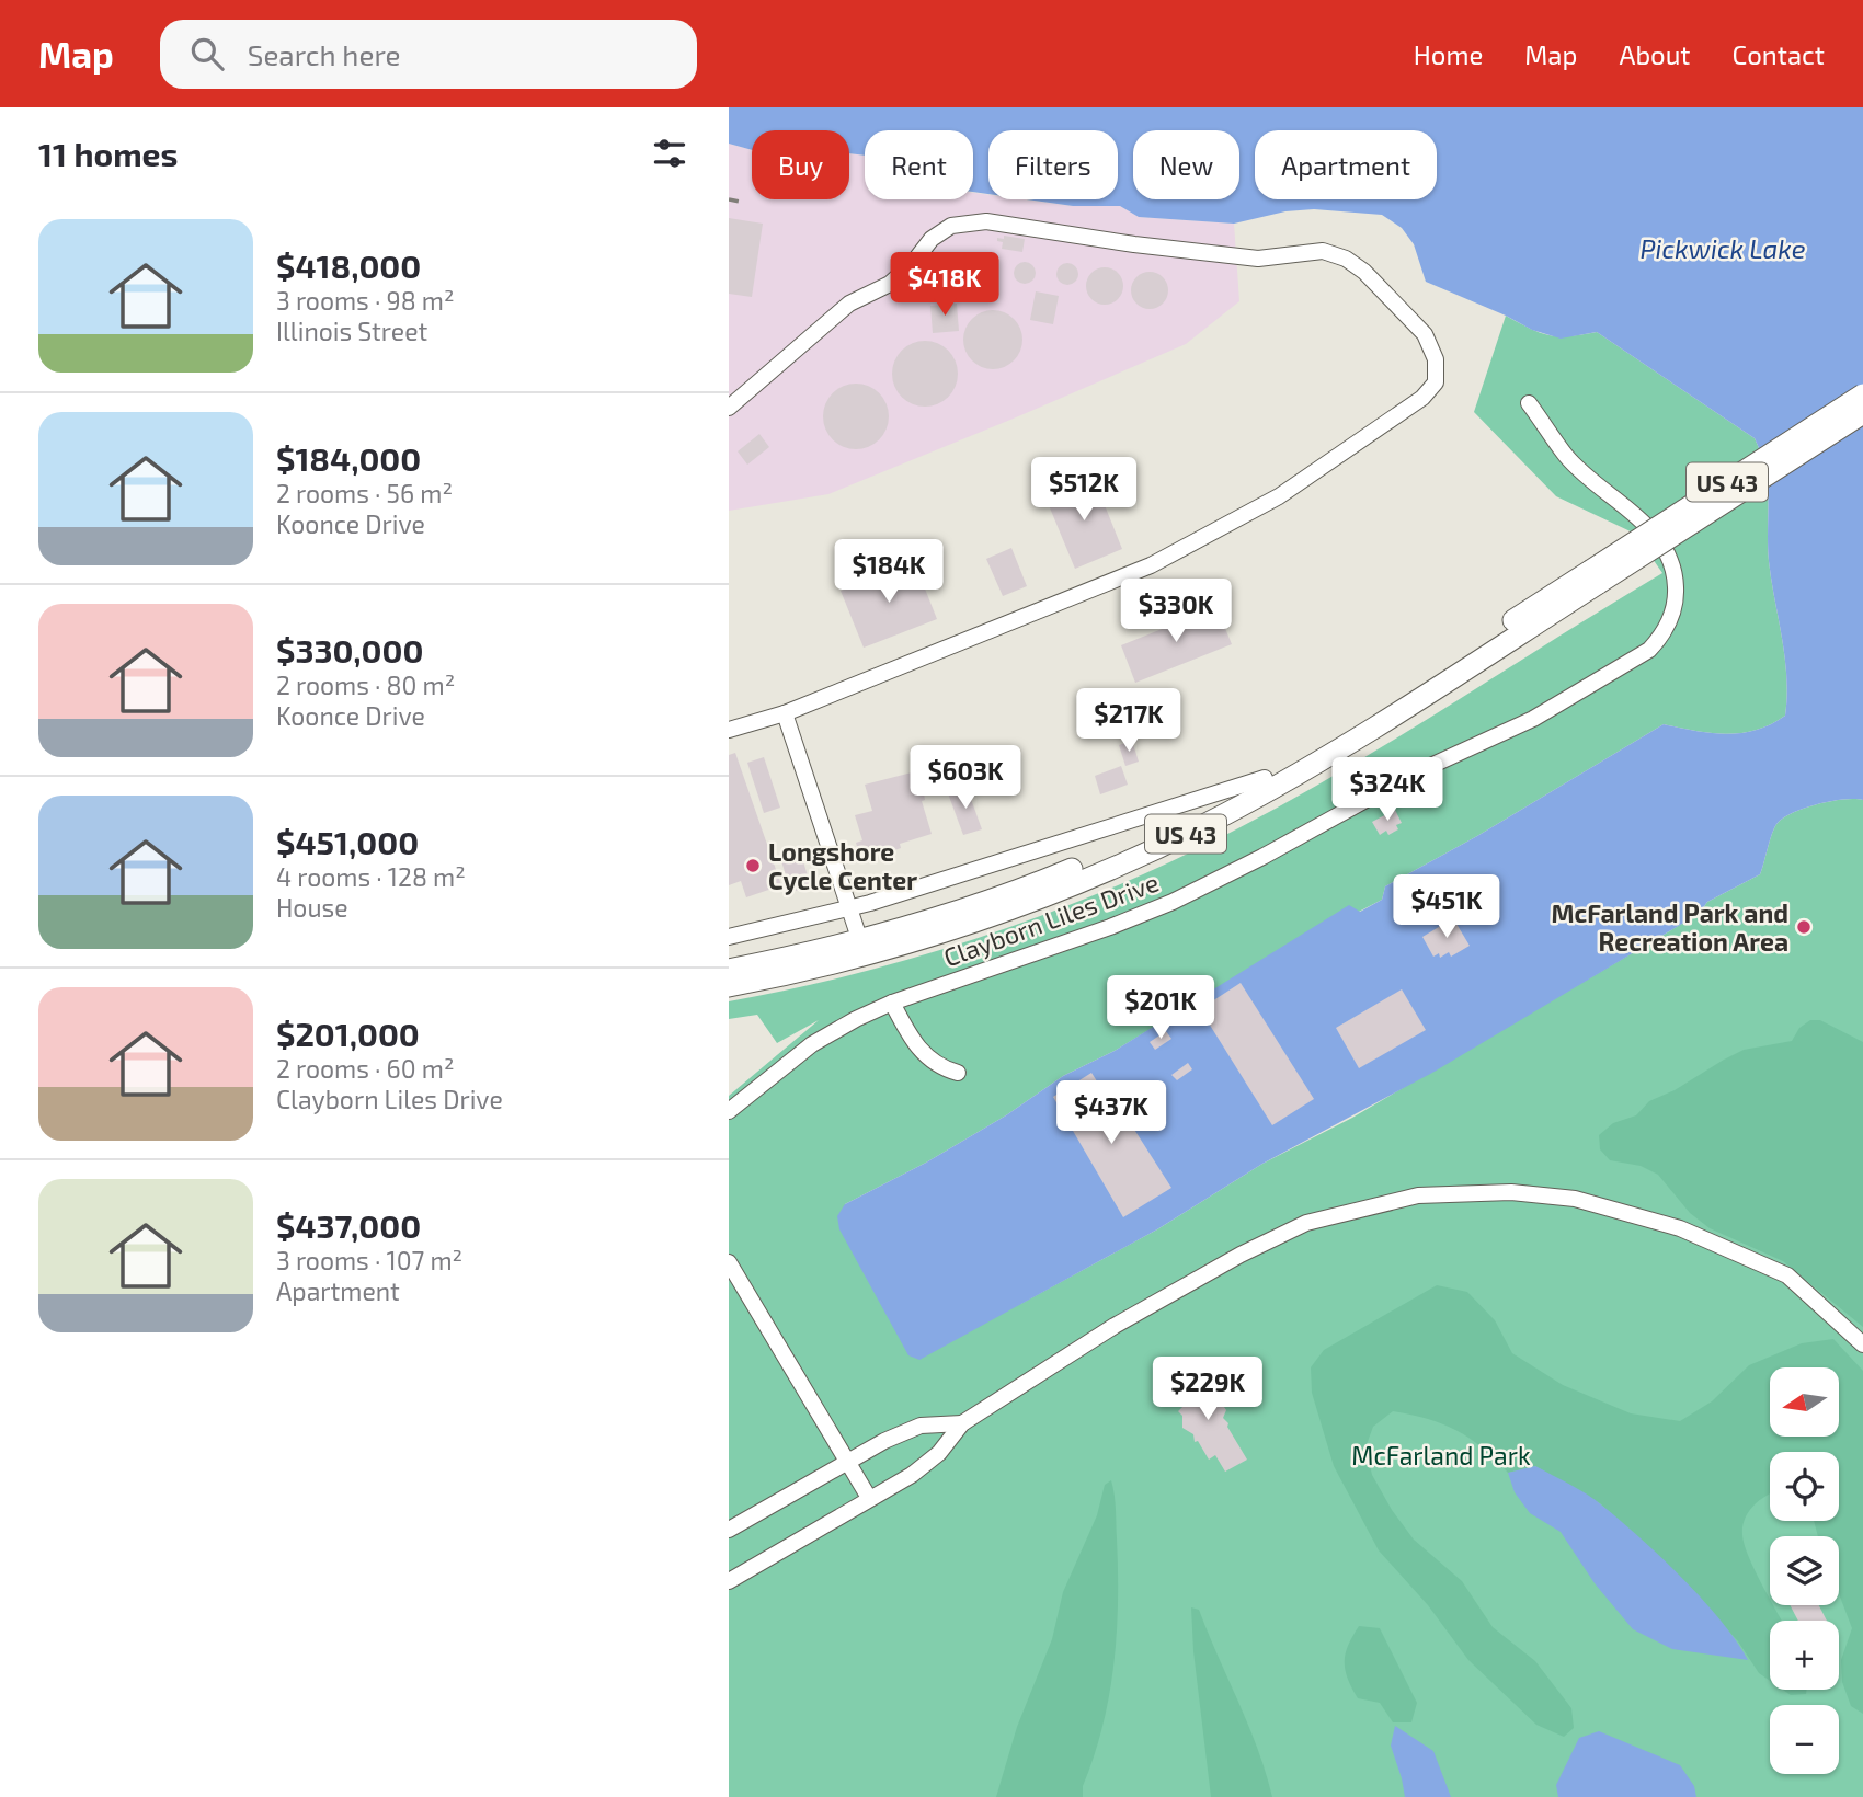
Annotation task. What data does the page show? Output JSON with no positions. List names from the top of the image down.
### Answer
{
  "streets": {
    "highway": ["US 43"],
    "street": ["Clayborn Liles Drive"]
  },
  "water": ["Pickwick Lake"],
  "parks": ["McFarland Park"],
  "places": ["Longshore Cycle Center", "McFarland Park and Recreation Area"],
  "north": "left",
  "page": {
    "header": "Map",
    "search": "Search here",
    "nav": [
      "Home",
      "Map",
      "About",
      "Contact"
    ],
    "heading": "11 homes",
    "chip": [
      "Buy",
      "Rent",
      "Filters",
      "New",
      "Apartment"
    ],
    "list": [
      {
        "name": "$418,000",
        "note": "3 rooms · 98 m² · Illinois Street"
      },
      {
        "name": "$184,000",
        "note": "2 rooms · 56 m² · Koonce Drive"
      },
      {
        "name": "$330,000",
        "note": "2 rooms · 80 m² · Koonce Drive"
      },
      {
        "name": "$451,000",
        "note": "4 rooms · 128 m² · House"
      },
      {
        "name": "$201,000",
        "note": "2 rooms · 60 m² · Clayborn Liles Drive"
      },
      {
        "name": "$437,000",
        "note": "3 rooms · 107 m² · Apartment"
      }
    ],
    "price": [
      "$418K",
      "$512K",
      "$184K",
      "$330K",
      "$217K",
      "$603K",
      "$324K",
      "$451K",
      "$201K",
      "$437K",
      "$229K"
    ],
    "map_buttons": ["+", "−"]
  }
}
